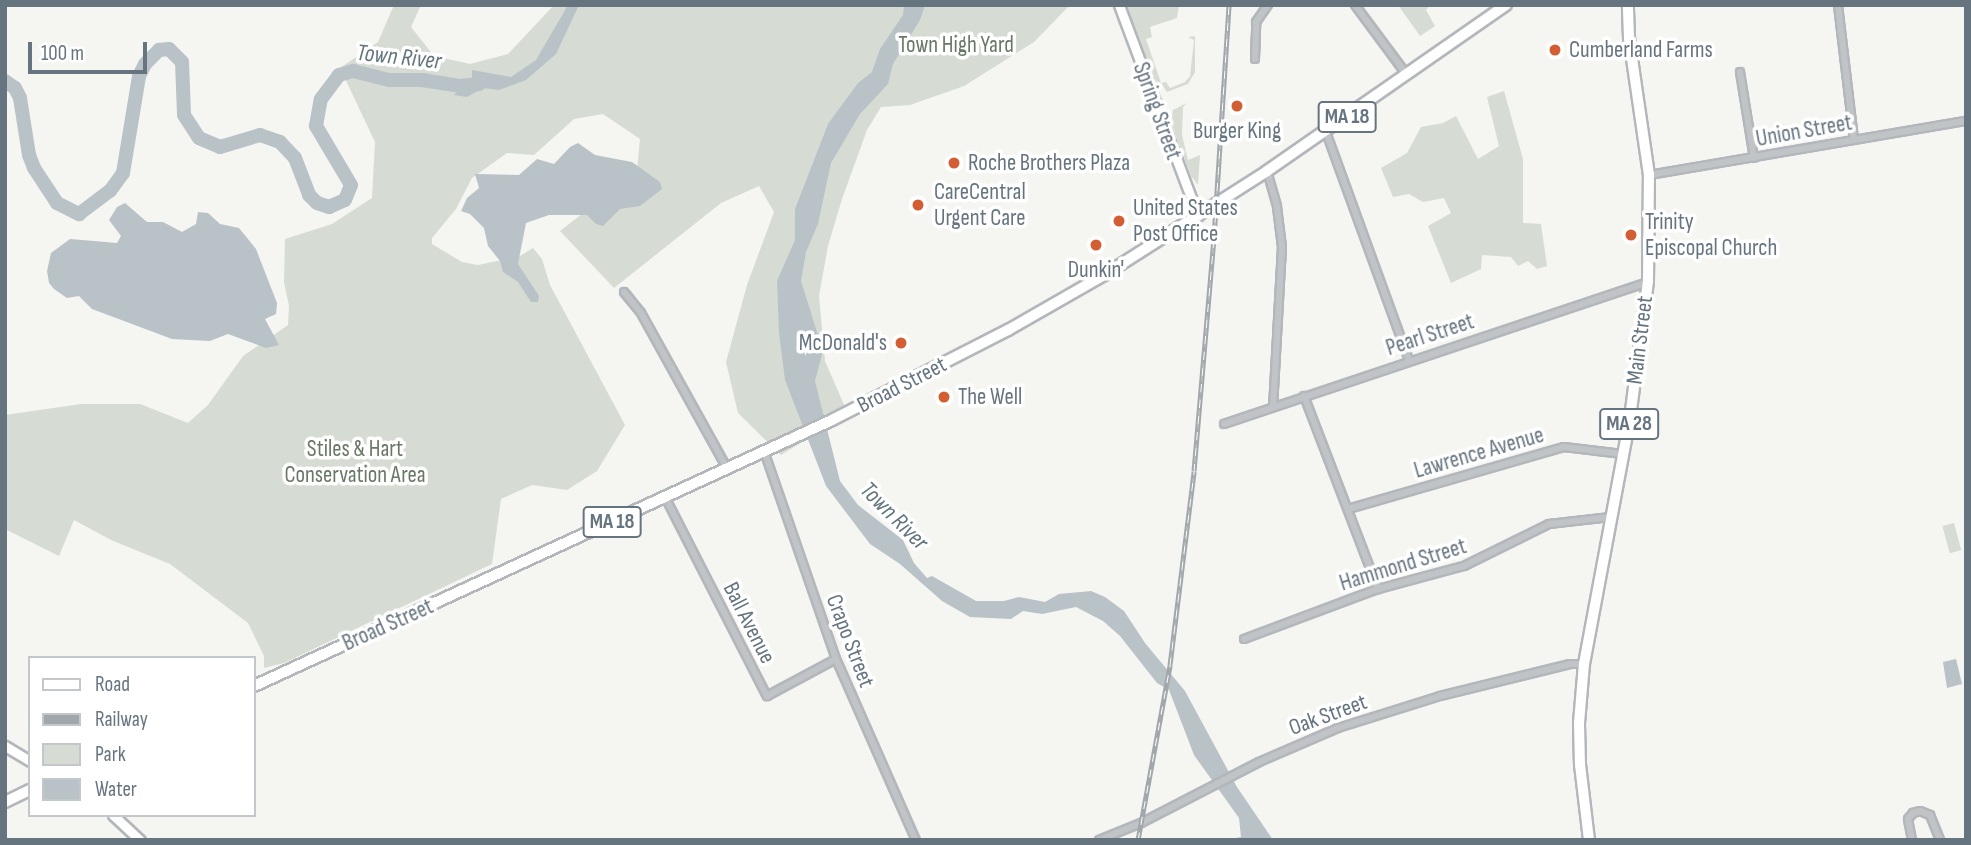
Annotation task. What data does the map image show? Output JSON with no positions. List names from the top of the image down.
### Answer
{
  "streets": {
    "main road": [
      "MA 18",
      "Main Street",
      "Broad Street",
      "MA 28"
    ],
    "street": [
      "Spring Street",
      "Union Street",
      "Pearl Street",
      "Lawrence Avenue",
      "Hammond Street",
      "Ball Avenue",
      "Crapo Street",
      "Oak Street"
    ]
  },
  "crossings": [
    ["Spring Street", "Broad Street"],
    ["Union Street", "Main Street"],
    ["Pearl Street", "Main Street"],
    ["Main Street", "Lawrence Avenue"],
    ["Main Street", "Hammond Street"],
    ["Main Street", "Oak Street"],
    ["Broad Street", "Ball Avenue"],
    ["Broad Street", "Crapo Street"],
    ["Ball Avenue", "Crapo Street"]
  ],
  "water": ["Town River"],
  "parks": ["Town High Yard", "Stiles & Hart Conservation Area"],
  "places": [
    "Cumberland Farms",
    "Burger King",
    "Roche Brothers Plaza",
    "CareCentral Urgent Care",
    "United States Post Office",
    "Trinity Episcopal Church",
    "Dunkin'",
    "McDonald's",
    "The Well"
  ],
  "legend": [
    "Road",
    "Railway",
    "Park",
    "Water"
  ],
  "scale_bar": "100 m"
}
